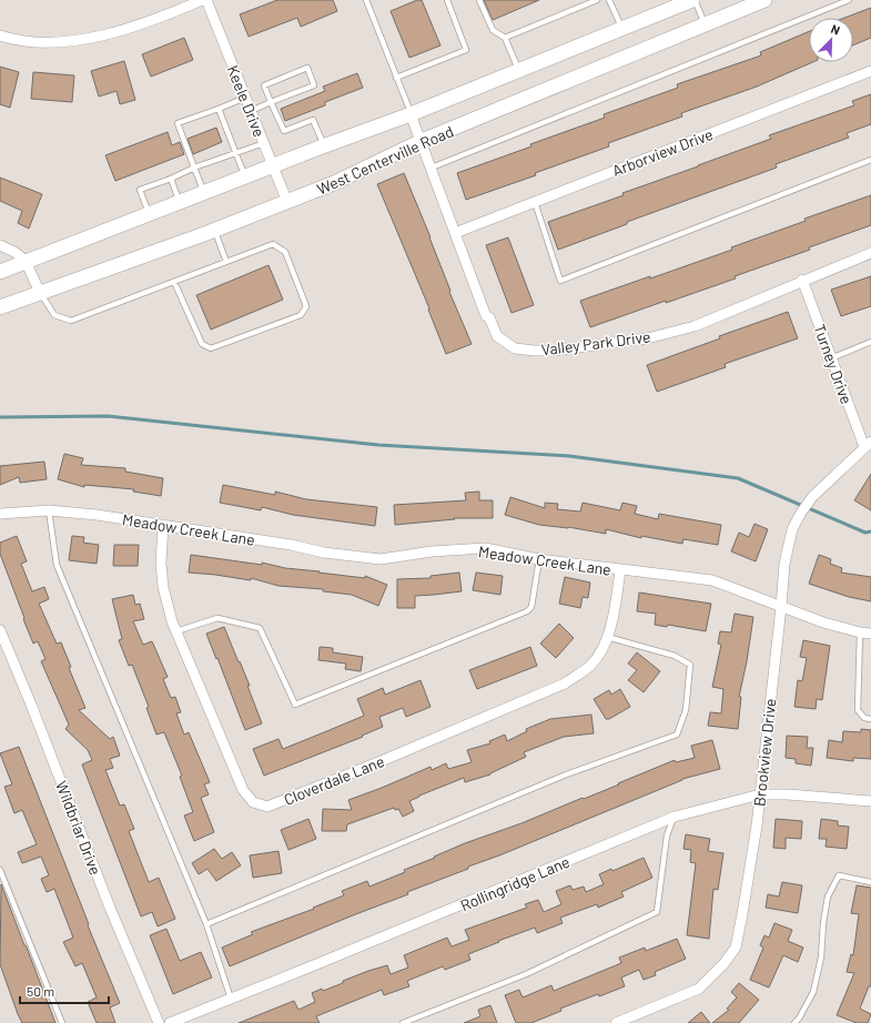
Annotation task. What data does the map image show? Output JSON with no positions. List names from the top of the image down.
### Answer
{
  "streets": {
    "main road": ["West Centerville Road"],
    "street": [
      "Keele Drive",
      "Arborview Drive",
      "Valley Park Drive",
      "Turney Drive",
      "Meadow Creek Lane",
      "Brookview Drive",
      "Cloverdale Lane",
      "Wildbriar Drive",
      "Rollingridge Lane"
    ]
  },
  "crossings": [
    ["Keele Drive", "West Centerville Road"],
    ["Arborview Drive", "Valley Park Drive"],
    ["West Centerville Road", "Valley Park Drive"],
    ["Valley Park Drive", "Turney Drive"],
    ["Turney Drive", "Brookview Drive"],
    ["Meadow Creek Lane", "Brookview Drive"],
    ["Meadow Creek Lane", "Cloverdale Lane"],
    ["Brookview Drive", "Rollingridge Lane"]
  ],
  "scale_bar": "50 m",
  "north": "top right"
}
